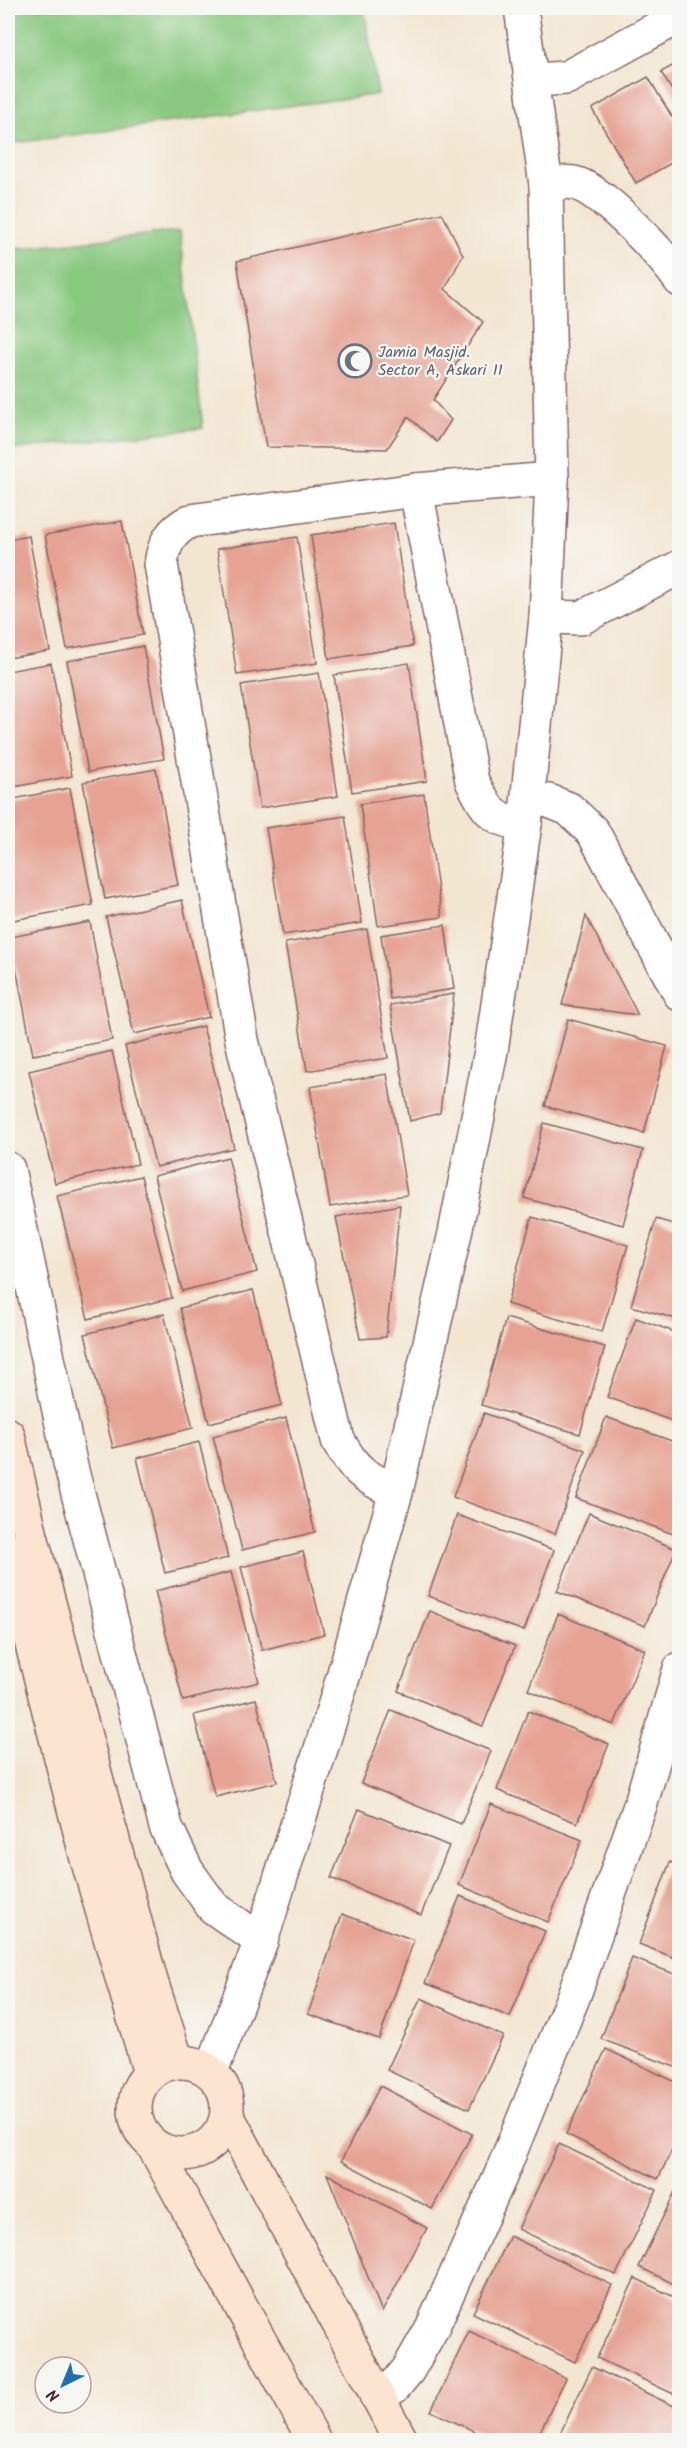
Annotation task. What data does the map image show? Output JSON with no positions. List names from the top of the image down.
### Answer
{
  "places": {
    "mosque": ["Jamia Masjid. Sector A, Askari 11"]
  },
  "north": "bottom left"
}
